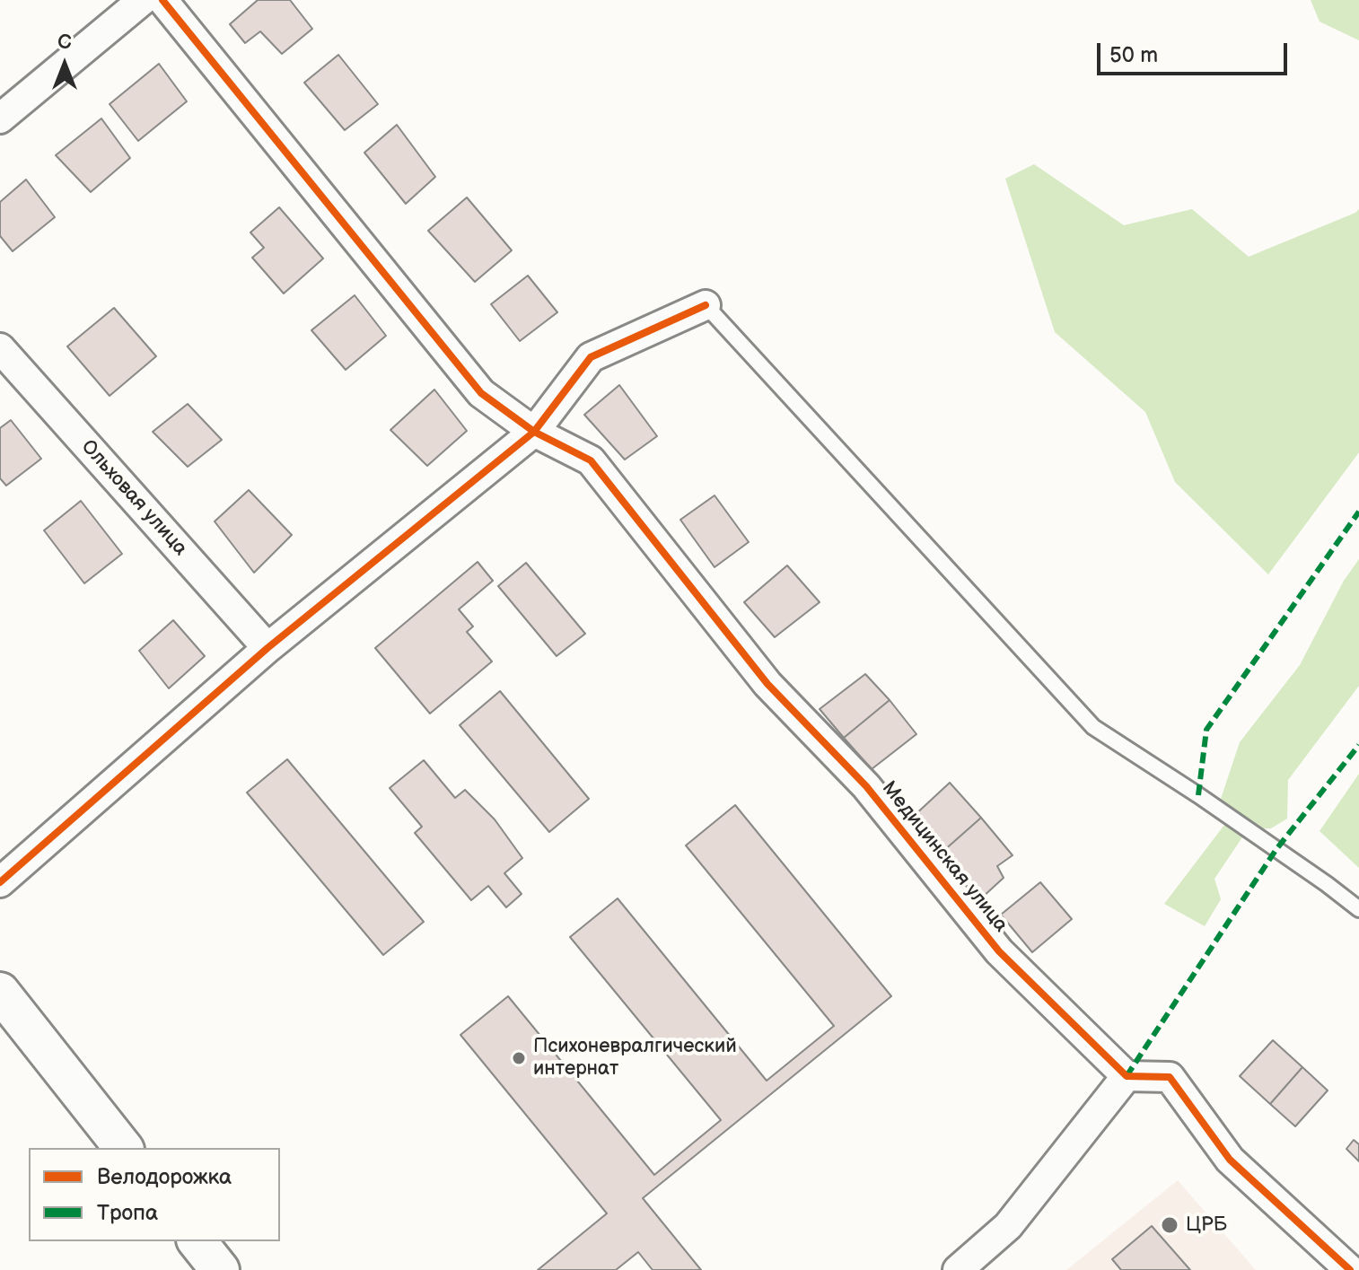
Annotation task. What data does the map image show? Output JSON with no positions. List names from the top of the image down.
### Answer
{
  "streets": {
    "street": ["Ольховая улица", "Медицинская улица"]
  },
  "places": ["Психоневралгический интернат", "ЦРБ"],
  "legend": ["Велодорожка", "Тропа"],
  "scale_bar": "50 m",
  "north": "top"
}
